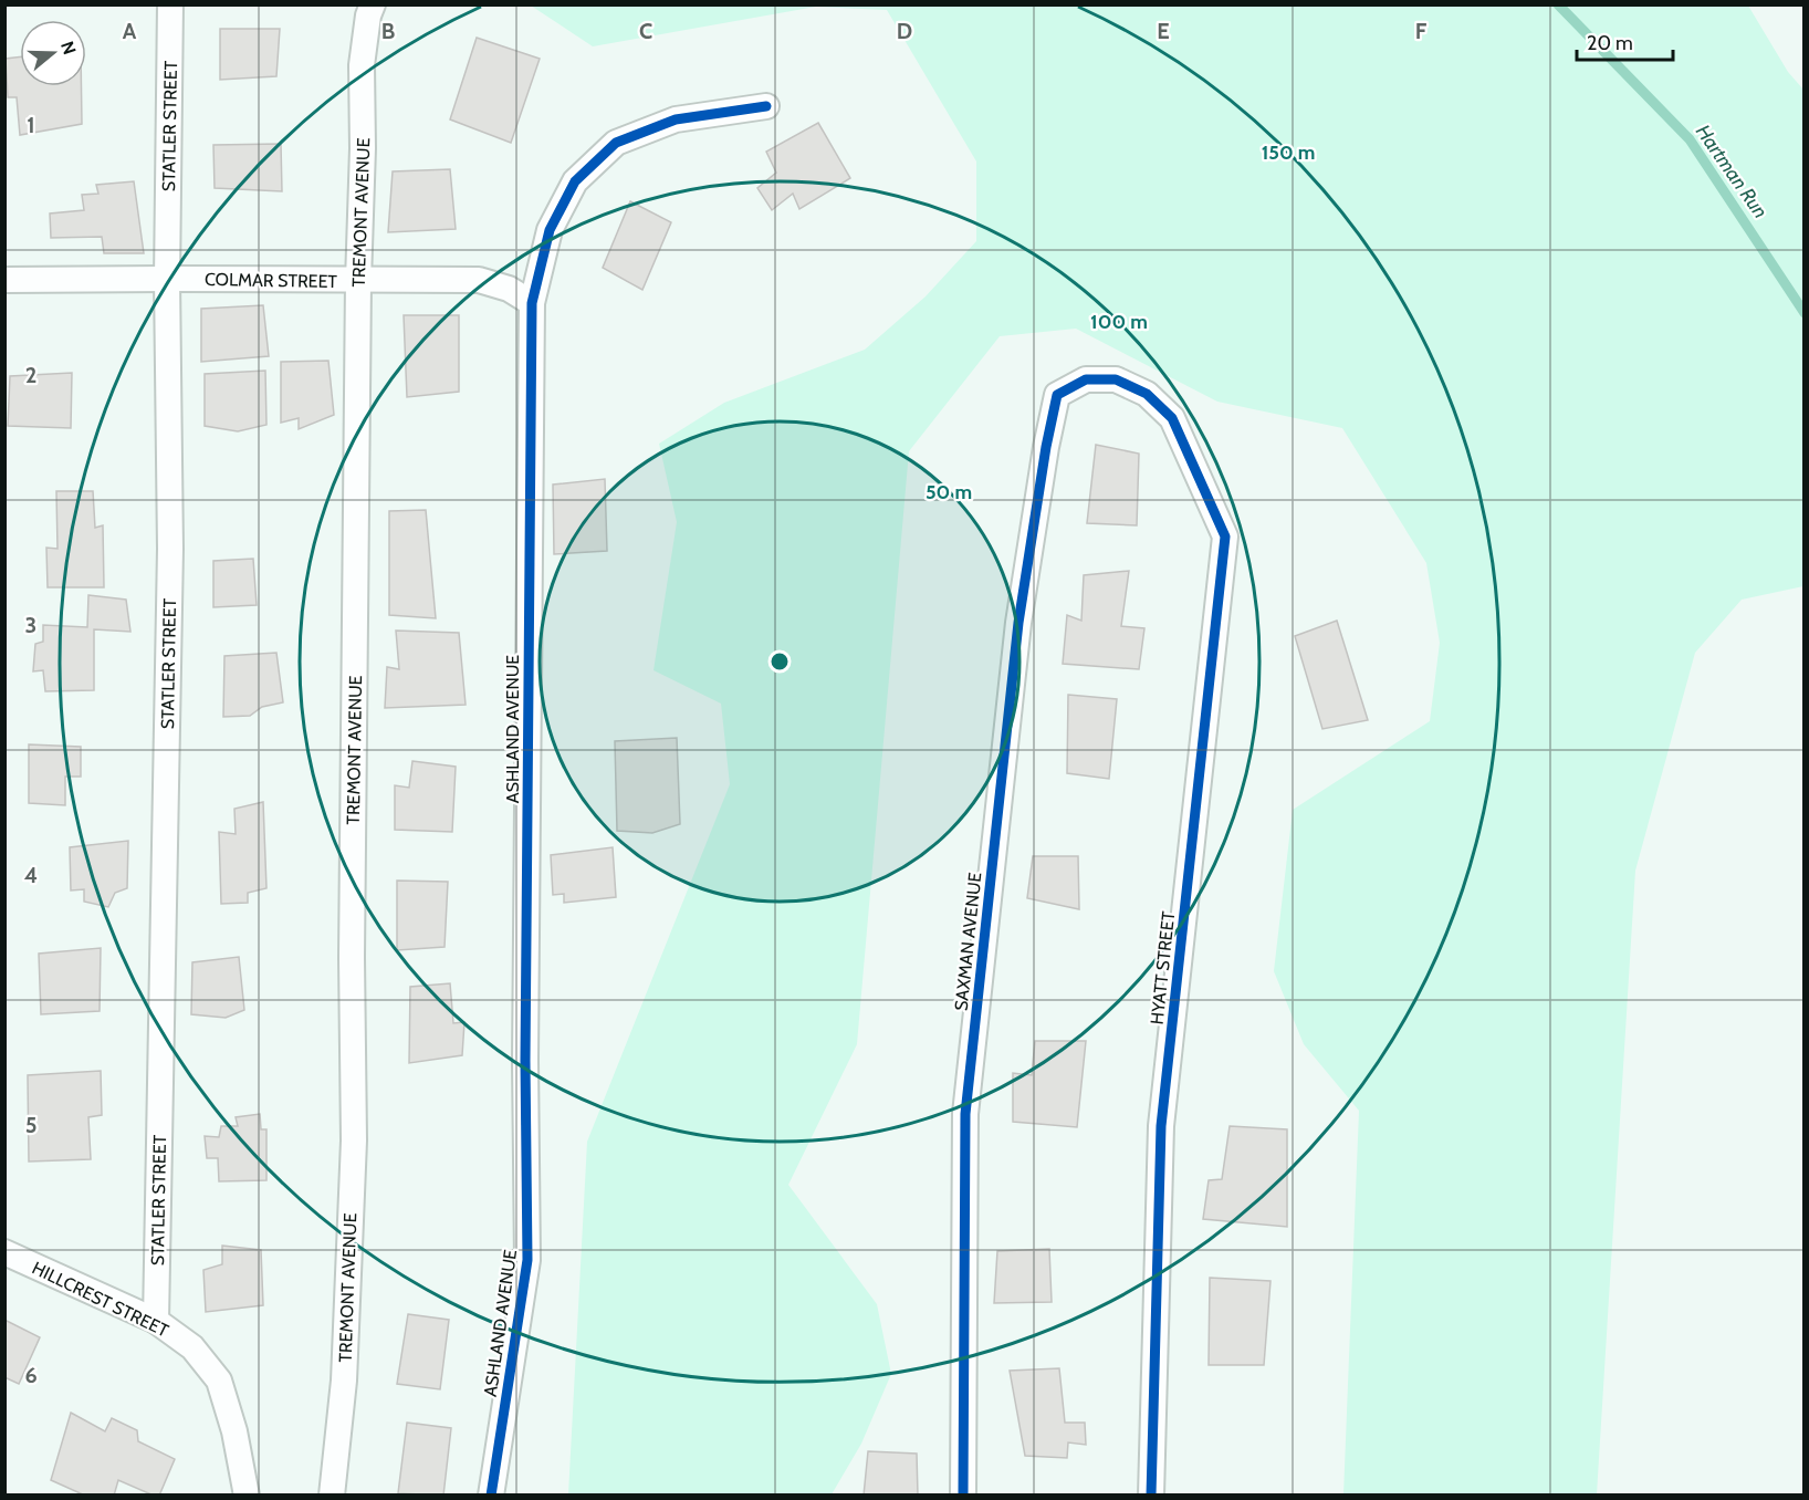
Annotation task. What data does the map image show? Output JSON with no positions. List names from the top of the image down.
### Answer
{
  "streets": {
    "street": [
      "STATLER STREET",
      "TREMONT AVENUE",
      "COLMAR STREET",
      "ASHLAND AVENUE",
      "SAXMAN AVENUE",
      "HYATT STREET",
      "HILLCREST STREET"
    ]
  },
  "crossings": [
    ["STATLER STREET", "COLMAR STREET"],
    ["STATLER STREET", "HILLCREST STREET"],
    ["TREMONT AVENUE", "COLMAR STREET"],
    ["COLMAR STREET", "ASHLAND AVENUE"],
    ["SAXMAN AVENUE", "HYATT STREET"]
  ],
  "water": ["Hartman Run"],
  "scale_bar": "20 m",
  "north": "right",
  "grid": {
    "columns": [
      "A",
      "B",
      "C",
      "D",
      "E",
      "F"
    ],
    "rows": [
      "1",
      "2",
      "3",
      "4",
      "5",
      "6"
    ]
  },
  "rings": ["150 m", "100 m", "50 m"]
}
